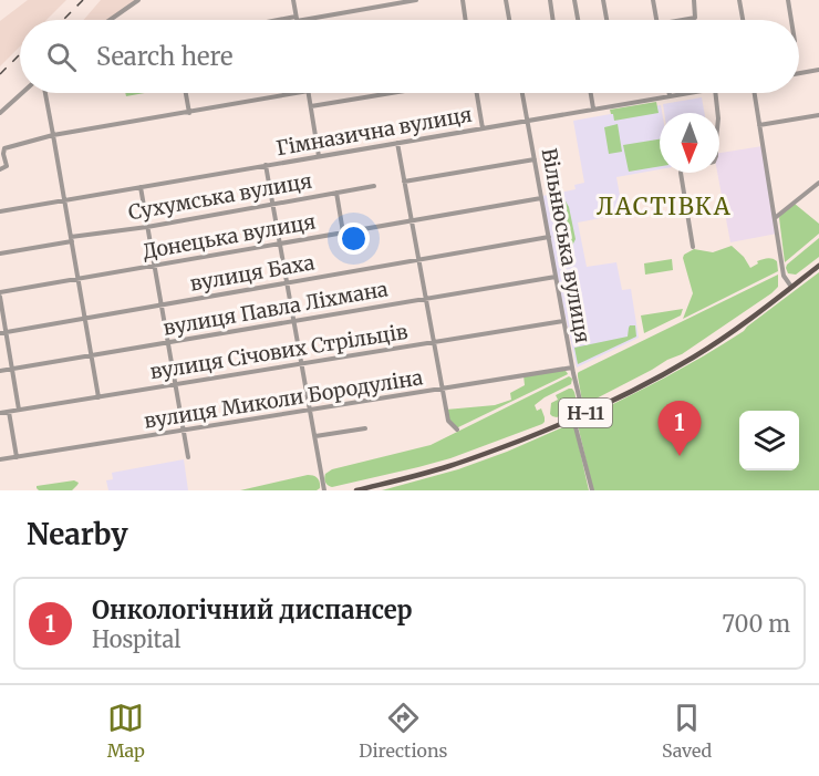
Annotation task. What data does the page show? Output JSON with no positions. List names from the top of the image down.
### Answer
{
  "streets": {
    "main road": ["Н-11"],
    "street": [
      "Гімназична вулиця",
      "Сухумська вулиця",
      "Донецька вулиця",
      "Вільнюська вулиця",
      "вулиця Баха",
      "вулиця Павла Ліхмана",
      "вулиця Січових Стрільців",
      "вулиця Миколи Бородуліна"
    ]
  },
  "crossings": [
    ["Гімназична вулиця", "Вільнюська вулиця"],
    ["Донецька вулиця", "Вільнюська вулиця"],
    ["Вільнюська вулиця", "вулиця Баха"],
    ["Вільнюська вулиця", "вулиця Павла Ліхмана"],
    ["Вільнюська вулиця", "вулиця Січових Стрільців"],
    ["Вільнюська вулиця", "вулиця Миколи Бородуліна"],
    ["Вільнюська вулиця", "Н-11"]
  ],
  "districts": ["ЛАСТІВКА"],
  "north": "bottom",
  "page": {
    "search": "Search here",
    "pins": "1",
    "heading": "Nearby",
    "list": [
      {
        "mark": "1",
        "name": "Онкологічний диспансер",
        "note": "Hospital",
        "value": "700 m"
      }
    ],
    "nav": ["Map", "Directions", "Saved"]
  }
}
